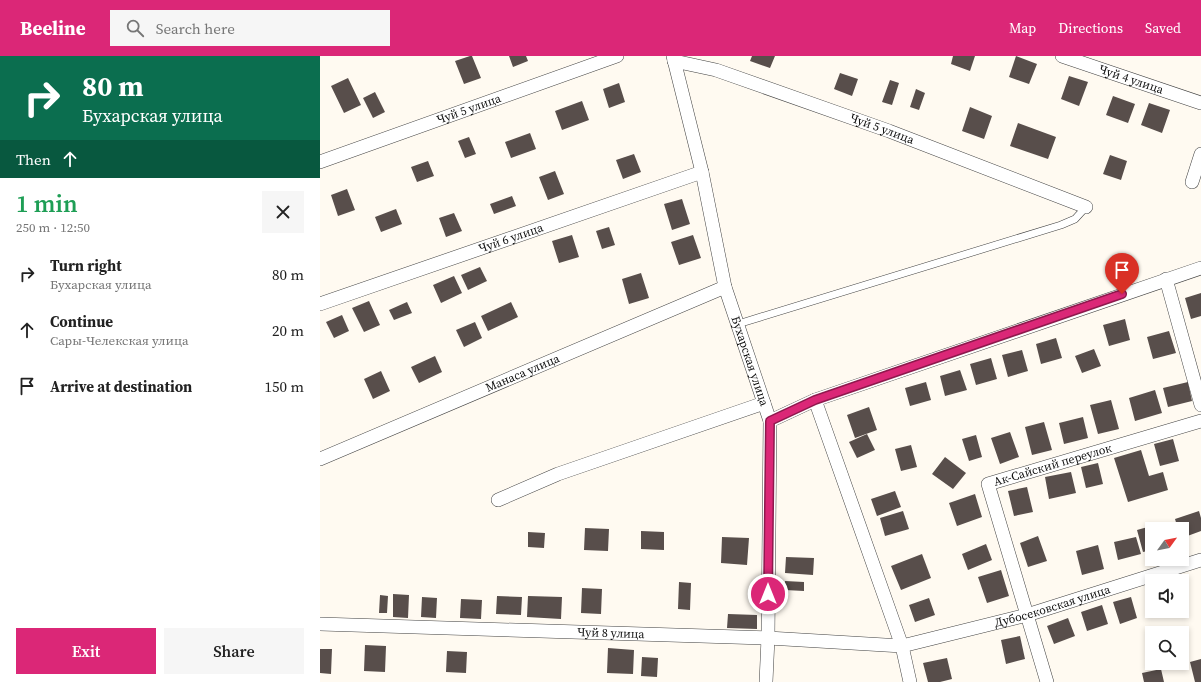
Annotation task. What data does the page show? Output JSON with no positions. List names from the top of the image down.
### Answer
{
  "streets": {
    "street": [
      "Чуй 4 улица",
      "Чуй 5 улица",
      "Чуй 6 улица",
      "Бухарская улица",
      "Манаса улица",
      "Ак-Сайский переулок",
      "Дубосековская улица",
      "Чуй 8 улица"
    ]
  },
  "crossings": [
    ["Чуй 5 улица", "Бухарская улица"],
    ["Чуй 6 улица", "Бухарская улица"],
    ["Бухарская улица", "Манаса улица"],
    ["Ак-Сайский переулок", "Дубосековская улица"],
    ["Дубосековская улица", "Чуй 8 улица"]
  ],
  "north": "top right",
  "page": {
    "header": "Beeline",
    "search": "Search here",
    "nav": ["Map", "Directions", "Saved"],
    "turn": ["80 m", "Бухарская улица"],
    "then": "Then",
    "heading": ["1 min", "250 m · 12:50"],
    "list": [
      {
        "name": "Turn right",
        "note": "Бухарская улица",
        "value": "80 m"
      },
      {
        "name": "Continue",
        "note": "Сары-Челекская улица",
        "value": "20 m"
      },
      {
        "name": "Arrive at destination",
        "value": "150 m"
      }
    ],
    "buttons": ["Exit", "Share"]
  }
}
